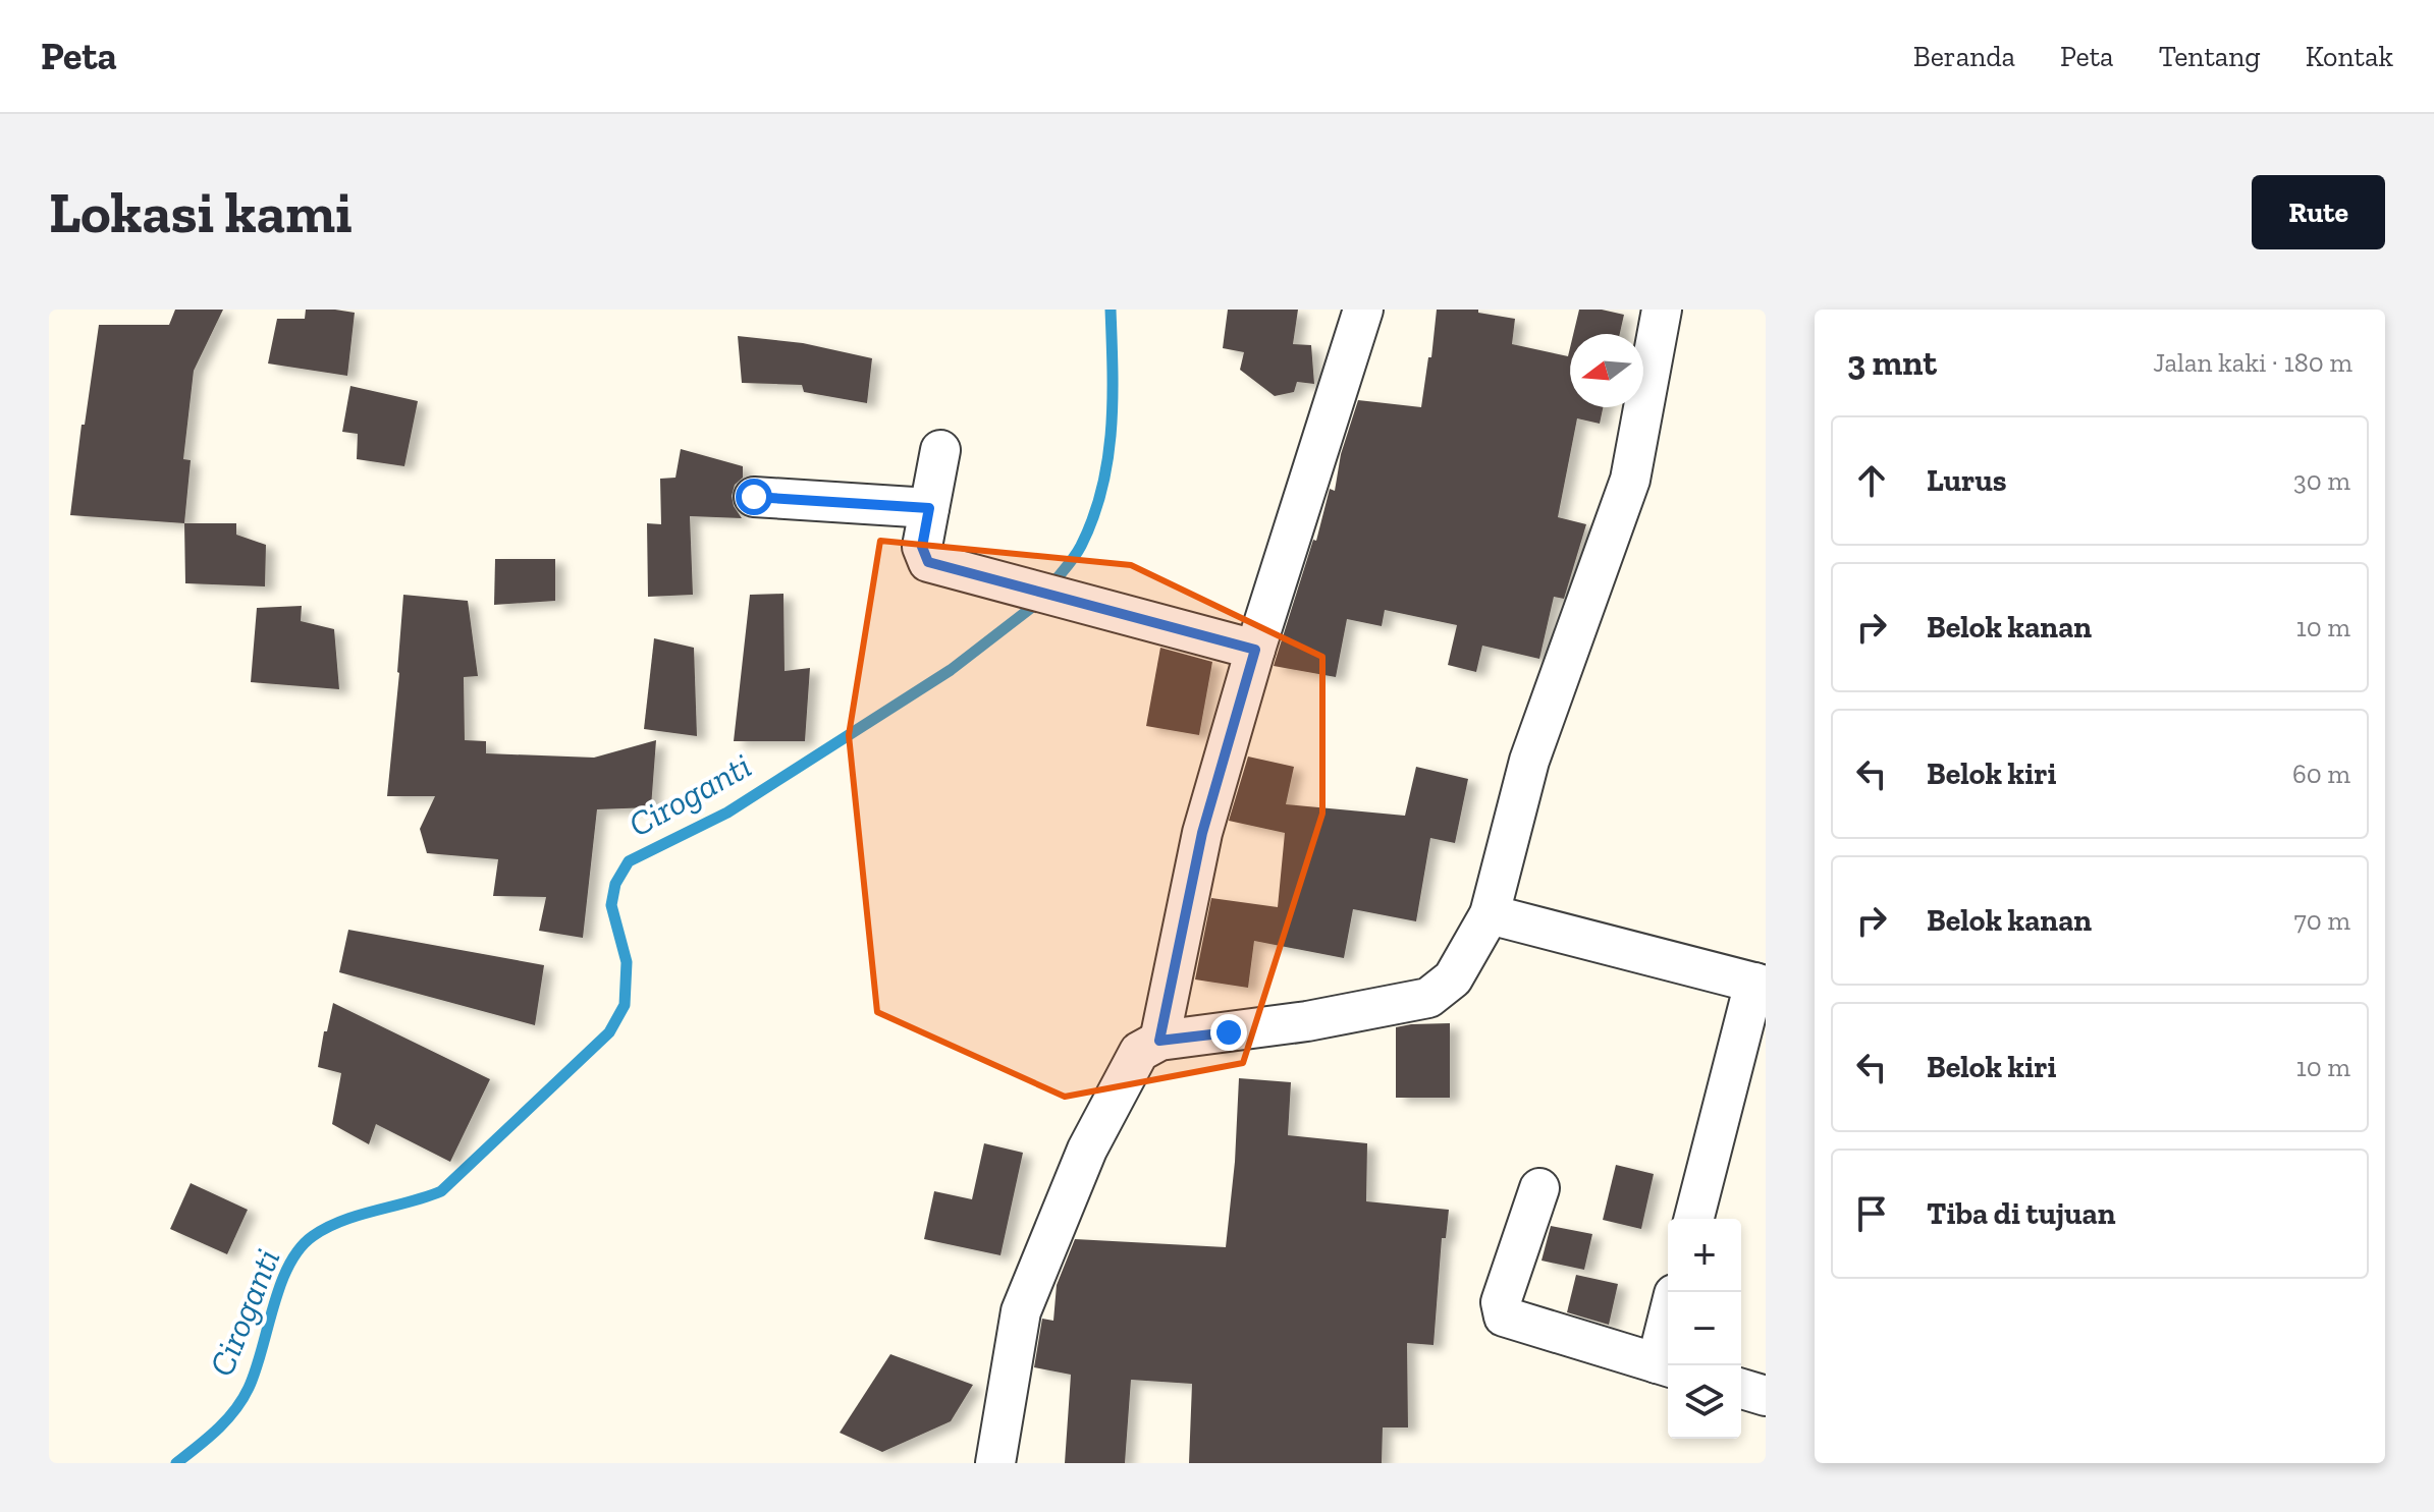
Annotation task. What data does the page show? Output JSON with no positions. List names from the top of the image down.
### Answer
{
  "water": ["Ciroganti"],
  "north": "left",
  "page": {
    "header": "Peta",
    "nav": [
      "Beranda",
      "Peta",
      "Tentang",
      "Kontak"
    ],
    "buttons": "Rute",
    "title": "Lokasi kami",
    "heading": ["3 mnt", "Jalan kaki · 180 m"],
    "list": [
      ["Lurus", "30 m"],
      ["Belok kanan", "10 m"],
      ["Belok kiri", "60 m"],
      ["Belok kanan", "70 m"],
      ["Belok kiri", "10 m"],
      "Tiba di tujuan"
    ],
    "map_buttons": ["+", "−"]
  }
}
